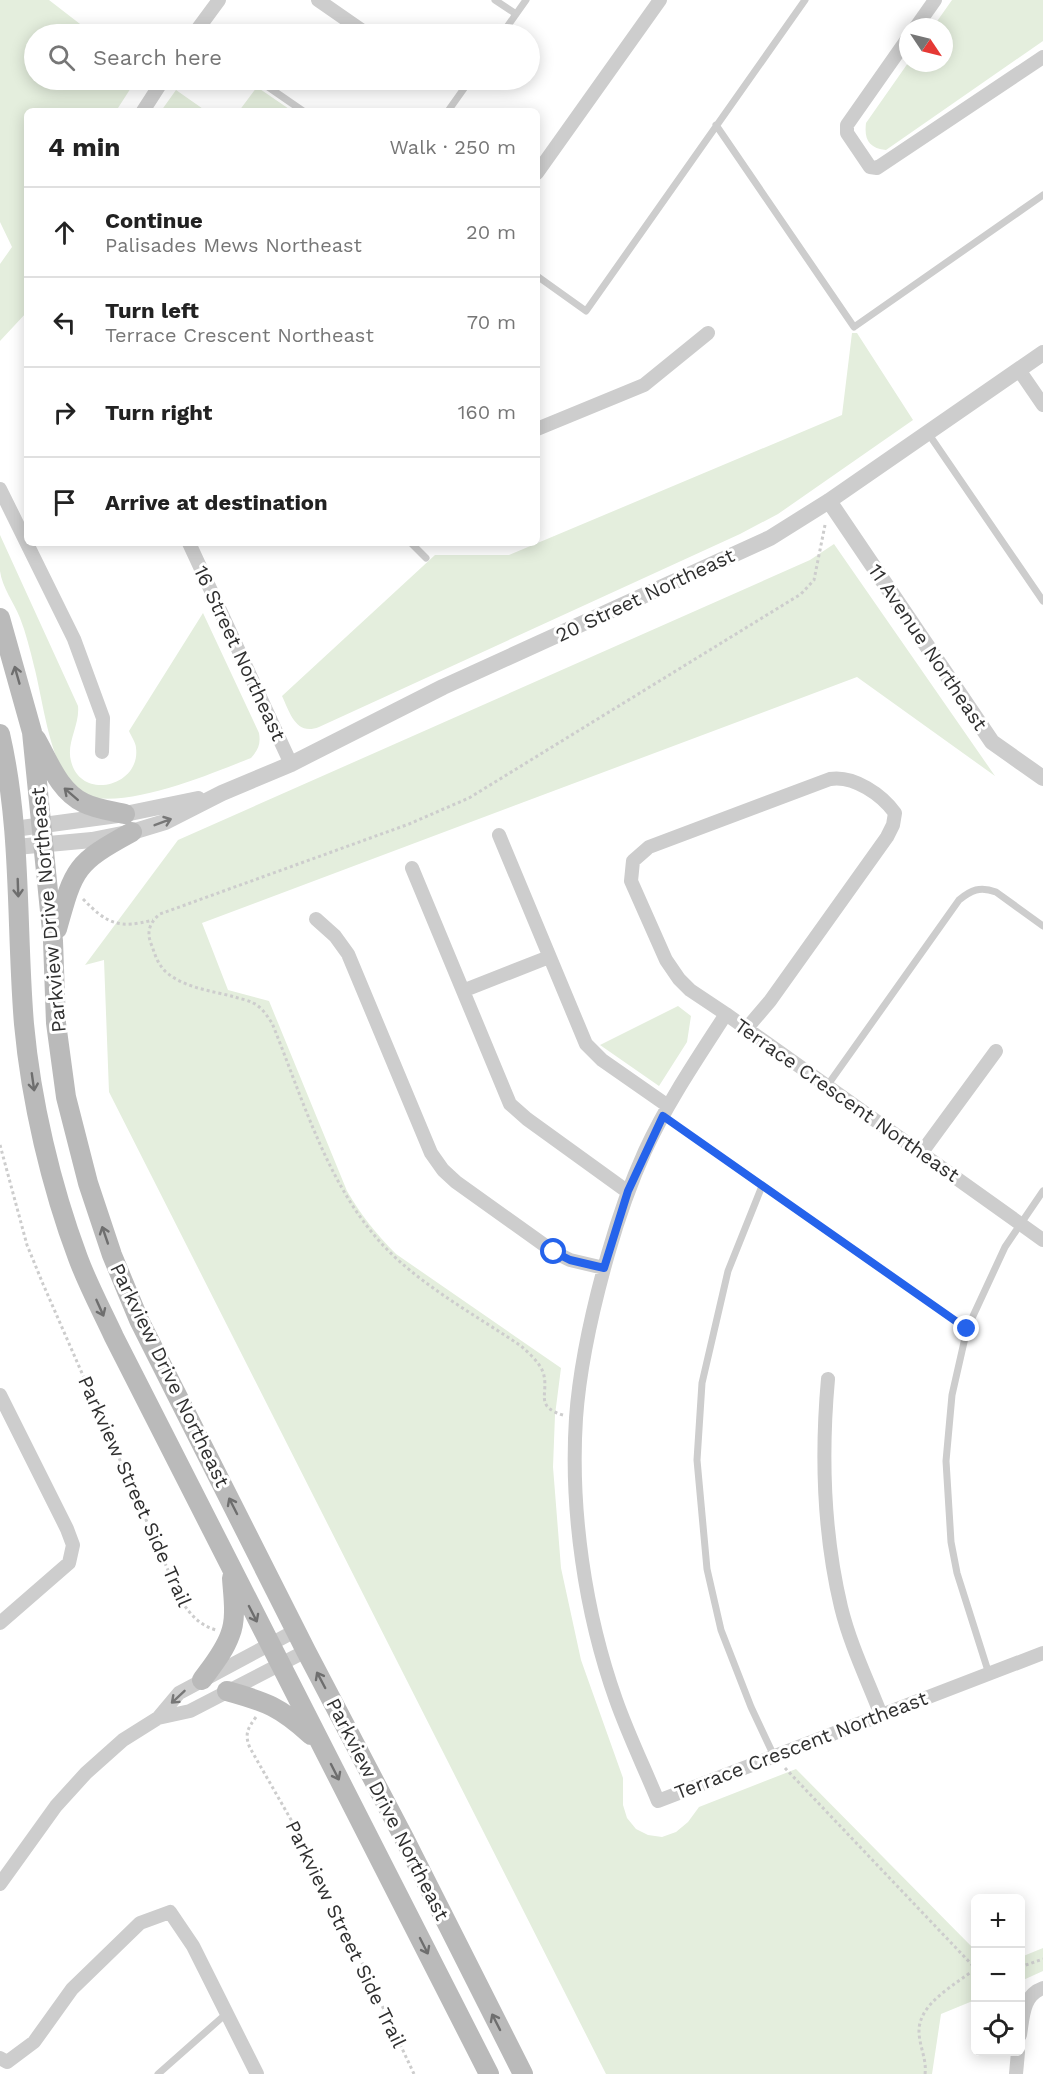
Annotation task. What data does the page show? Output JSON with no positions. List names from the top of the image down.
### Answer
{
  "streets": {
    "main road": ["Parkview Drive Northeast"],
    "street": [
      "20 Street Northeast",
      "11 Avenue Northeast",
      "16 Street Northeast",
      "Terrace Crescent Northeast"
    ],
    "path": ["Parkview Street Side Trail"]
  },
  "crossings": [
    ["20 Street Northeast", "11 Avenue Northeast"],
    ["20 Street Northeast", "16 Street Northeast"],
    ["20 Street Northeast", "Parkview Drive Northeast"]
  ],
  "north": "bottom right",
  "page": {
    "search": "Search here",
    "heading": ["4 min", "Walk · 250 m"],
    "list": [
      ["Continue", "Palisades Mews Northeast", "20 m"],
      ["Turn left", "Terrace Crescent Northeast", "70 m"],
      ["Turn right", "160 m"],
      "Arrive at destination"
    ],
    "map_buttons": ["+", "−"]
  }
}
